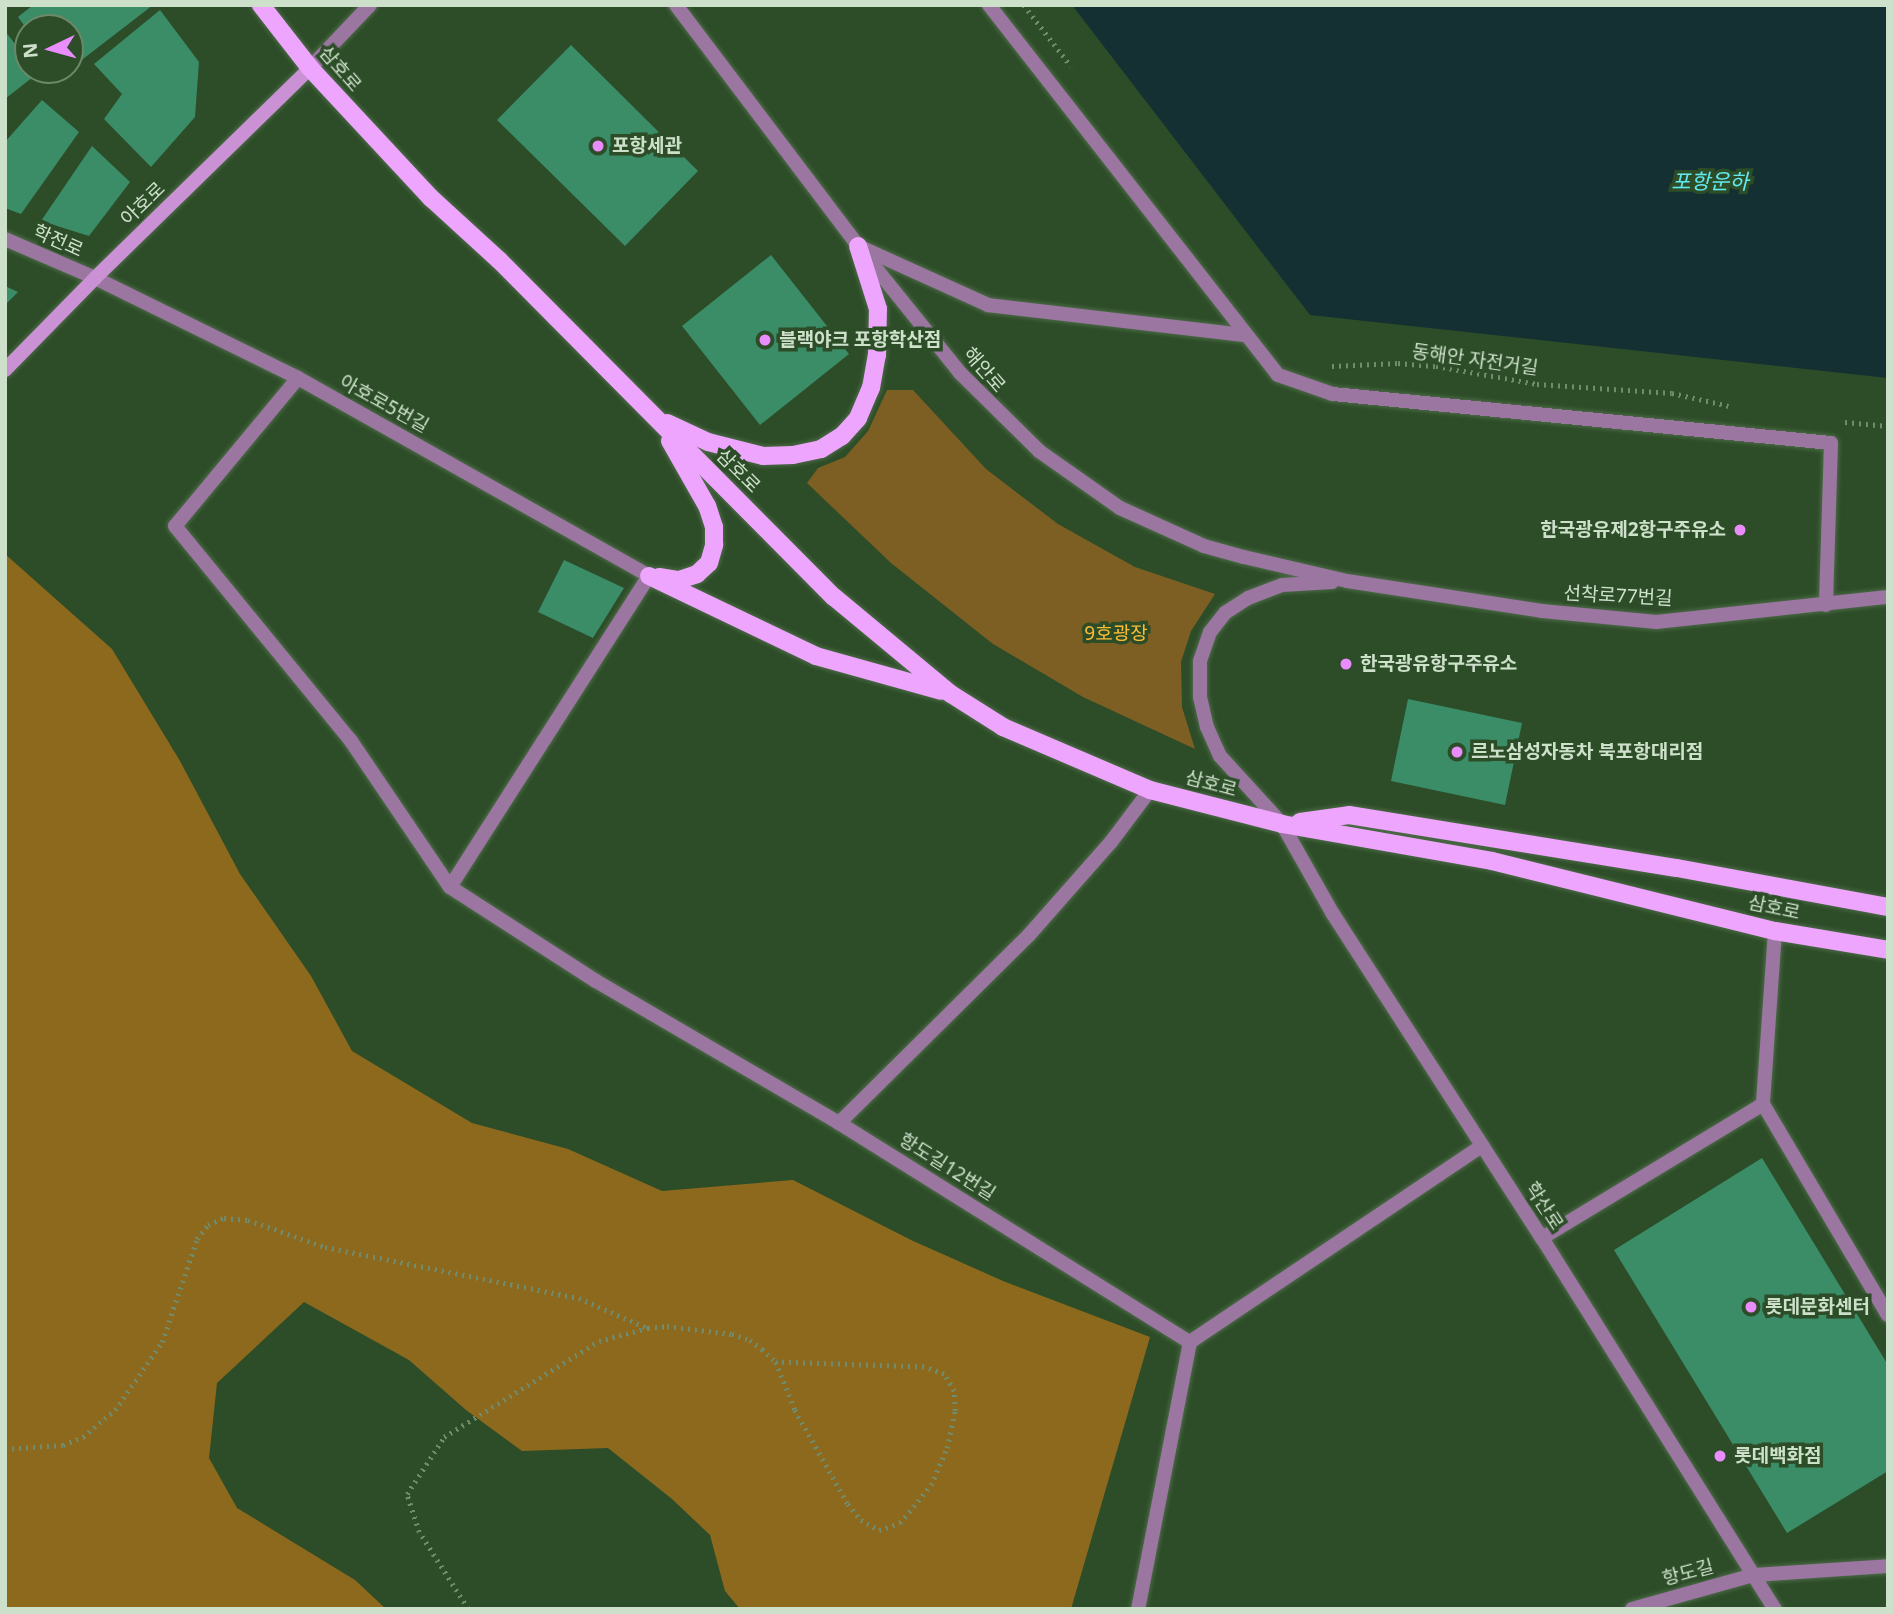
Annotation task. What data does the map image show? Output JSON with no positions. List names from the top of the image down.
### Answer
{
  "streets": {
    "main road": ["삼호로", "아호로"],
    "street": [
      "학전로",
      "해안로",
      "아호로5번길",
      "선착로77번길",
      "항도길12번길",
      "학산로",
      "항도길"
    ],
    "path": ["동해안 자전거길"]
  },
  "crossings": [
    ["삼호로", "아호로"],
    ["삼호로", "학산로"],
    ["아호로", "학전로"],
    ["아호로", "아호로5번길"],
    ["학전로", "아호로5번길"],
    ["해안로", "선착로77번길"],
    ["해안로", "학산로"],
    ["선착로77번길", "학산로"],
    ["학산로", "항도길"]
  ],
  "water": ["포항운하"],
  "parks": ["9호광장"],
  "places": [
    "포항세관",
    "블랙야크 포항학산점",
    "한국광유제2항구주유소",
    "한국광유항구주유소",
    "르노삼성자동차 북포항대리점",
    "롯데문화센터",
    "롯데백화점"
  ],
  "north": "left"
}
